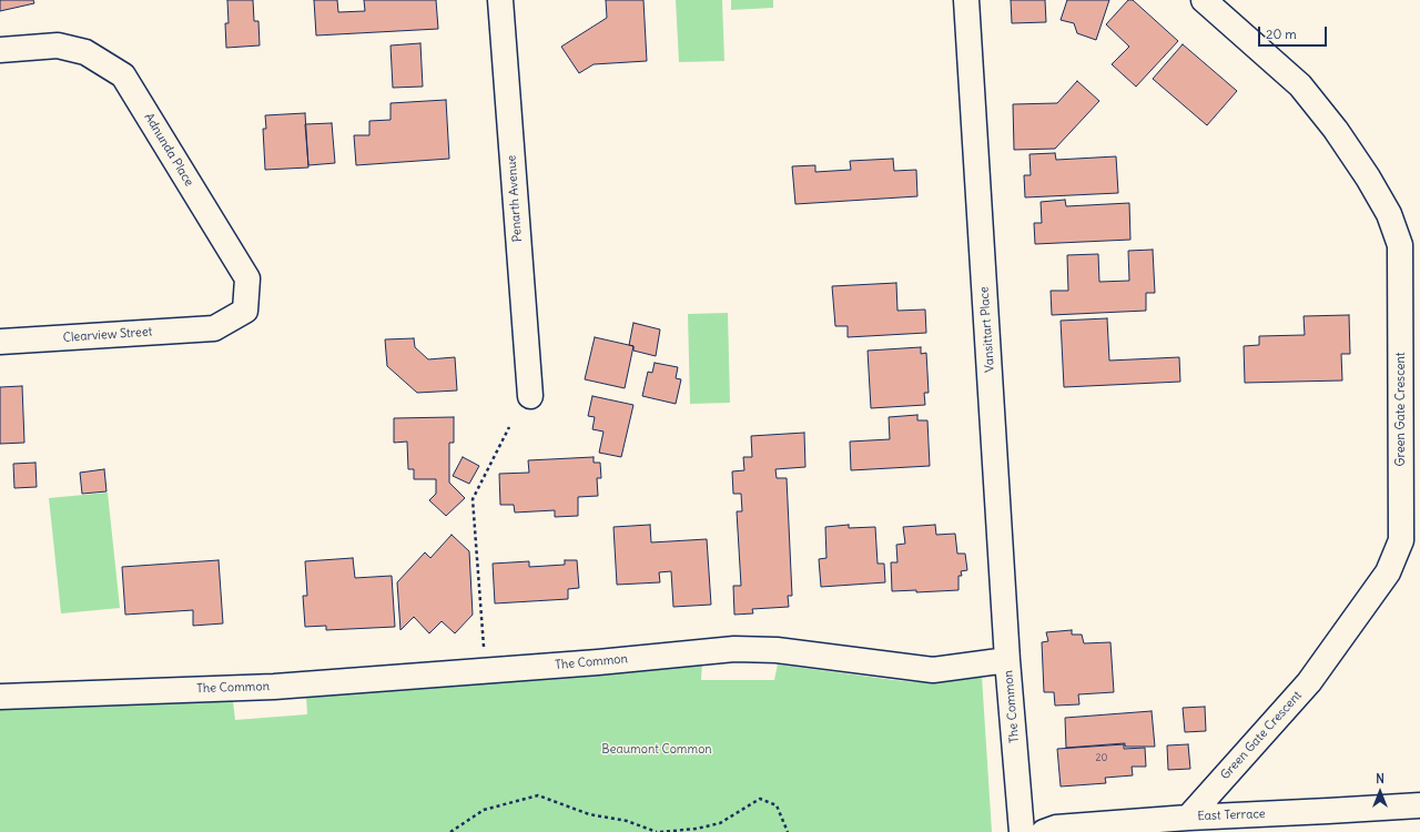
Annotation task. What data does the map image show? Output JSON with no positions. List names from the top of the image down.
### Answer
{
  "streets": {
    "street": [
      "Adnunda Place",
      "Penarth Avenue",
      "Vansittart Place",
      "Clearview Street",
      "Green Gate Crescent",
      "The Common",
      "East Terrace"
    ]
  },
  "crossings": [
    ["Adnunda Place", "Clearview Street"],
    ["Vansittart Place", "The Common"],
    ["Green Gate Crescent", "East Terrace"]
  ],
  "parks": ["Beaumont Common"],
  "house_numbers": ["20"],
  "scale_bar": "20 m",
  "north": "top"
}
